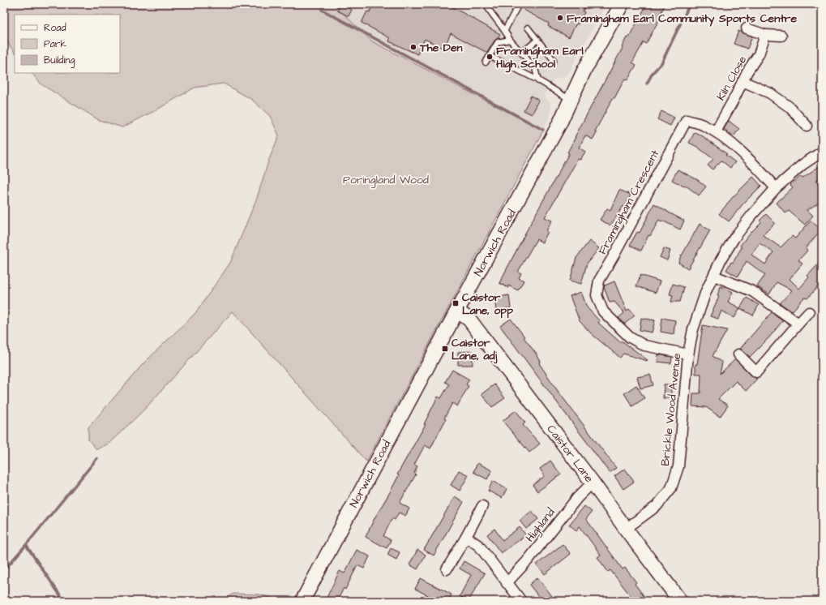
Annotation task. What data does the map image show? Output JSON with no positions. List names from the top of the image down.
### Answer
{
  "streets": {
    "main road": ["Norwich Road", "Caistor Lane"],
    "street": [
      "Kiln Close",
      "Framingham Crescent",
      "Brickle Wood Avenue",
      "Highland"
    ]
  },
  "crossings": [
    ["Kiln Close", "Framingham Crescent"],
    ["Framingham Crescent", "Brickle Wood Avenue"],
    ["Norwich Road", "Caistor Lane"],
    ["Brickle Wood Avenue", "Caistor Lane"],
    ["Caistor Lane", "Highland"]
  ],
  "parks": ["Poringland Wood"],
  "places": {
    "other": ["Framingham Earl Community Sports Centre", "The Den", "Framingham Earl High School"],
    "transit": ["Caistor Lane, opp", "Caistor Lane, adj"]
  },
  "legend": ["Road", "Park", "Building"]
}
